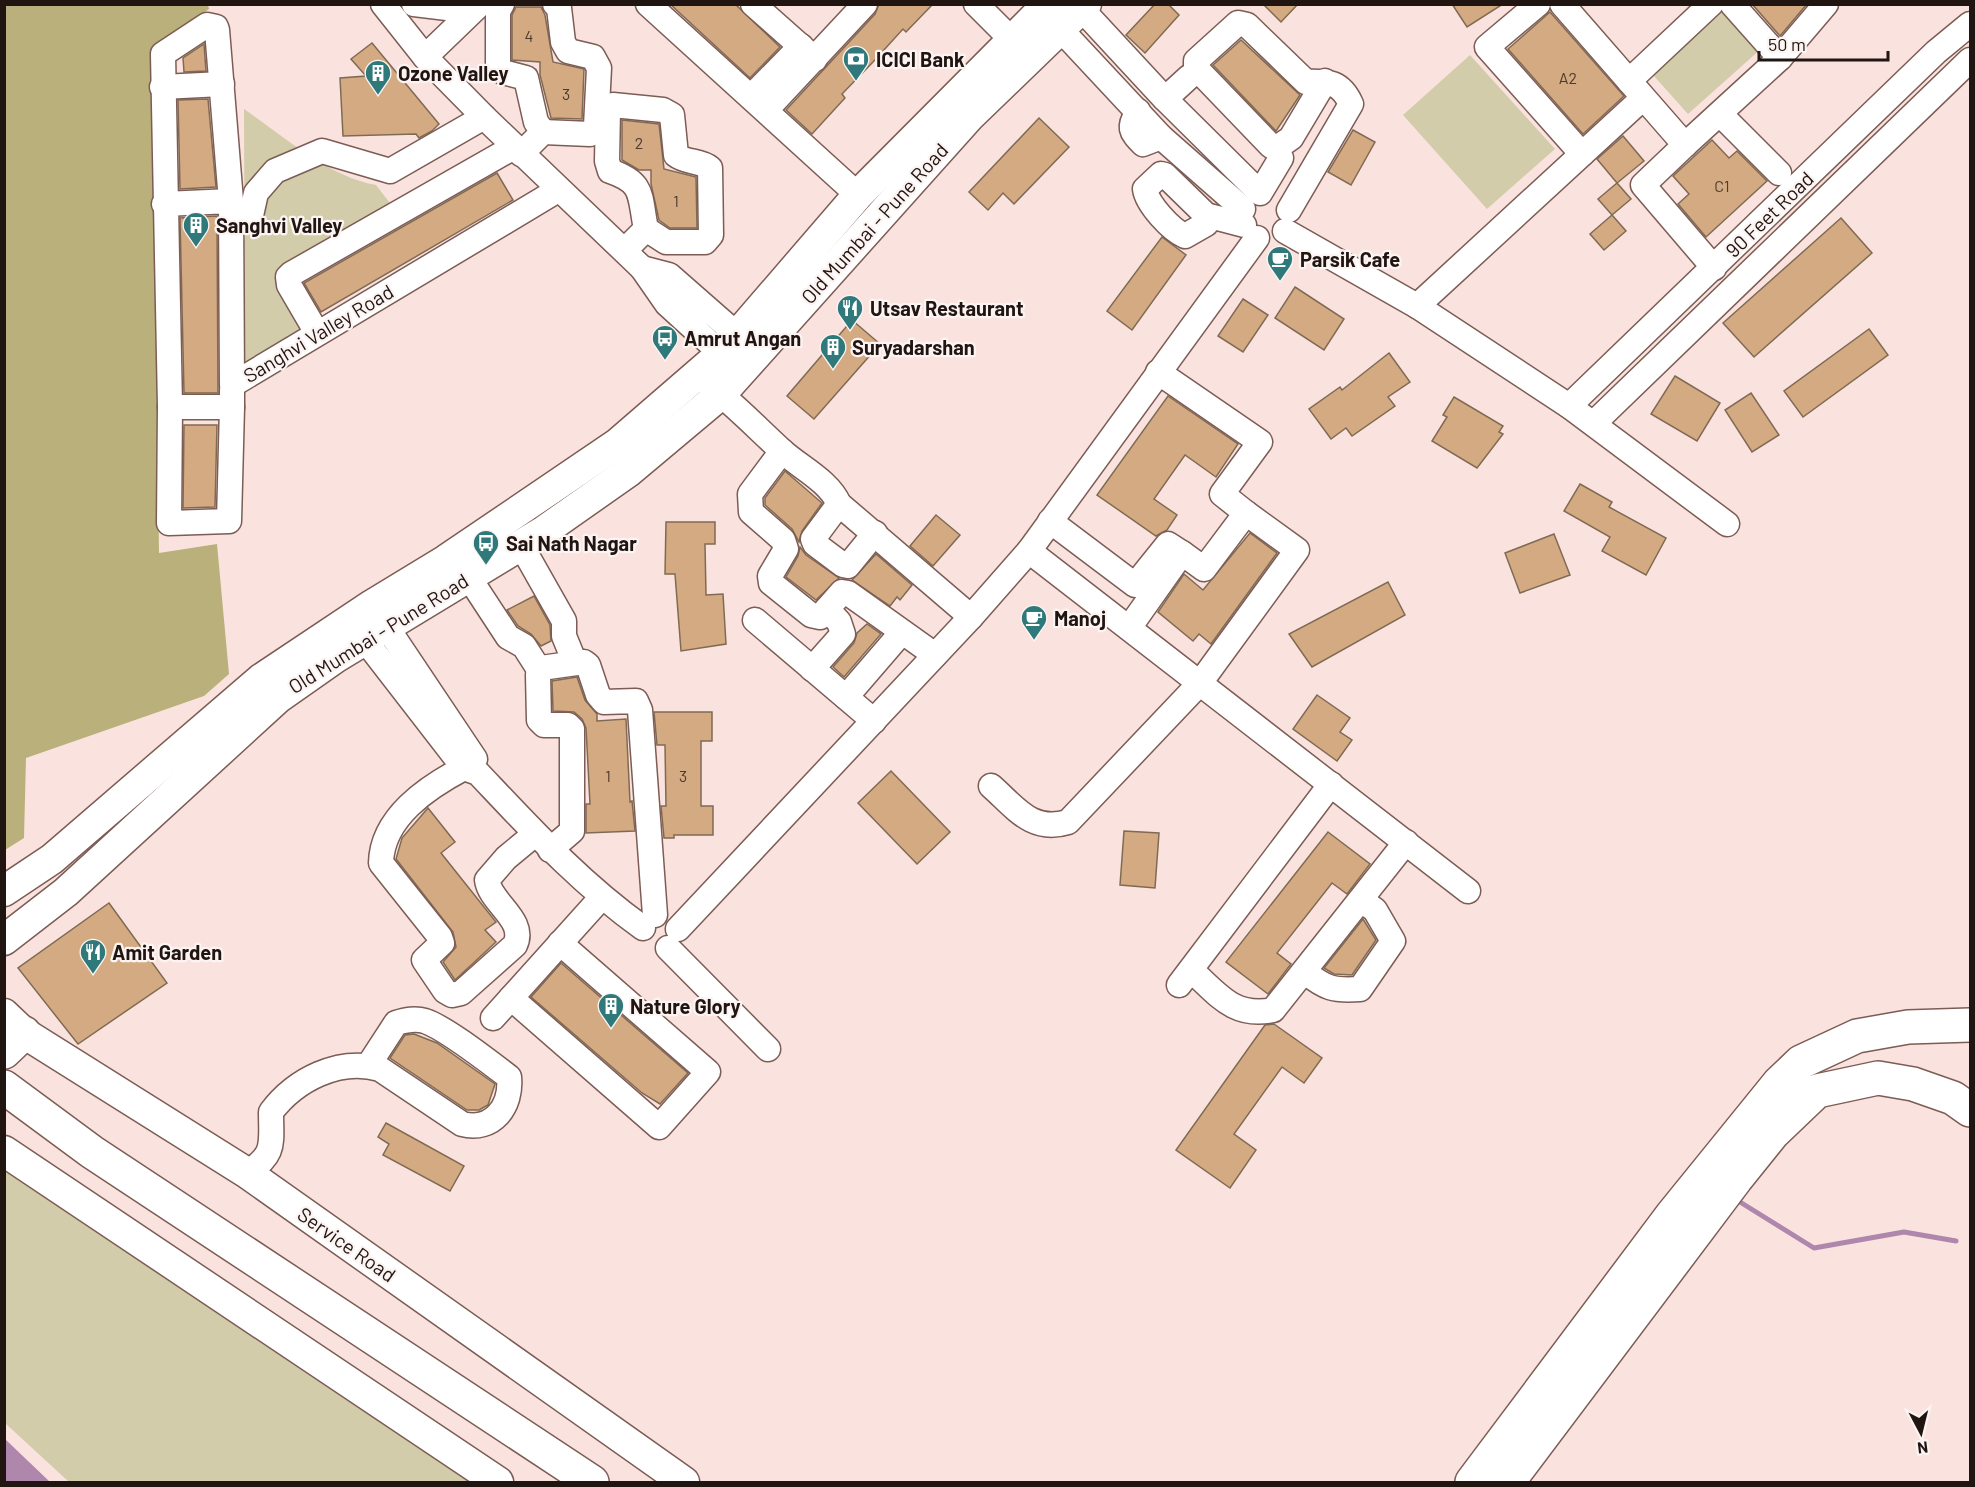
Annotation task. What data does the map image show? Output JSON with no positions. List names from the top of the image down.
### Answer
{
  "streets": {
    "main road": ["Old Mumbai - Pune Road", "Service Road"],
    "street": ["90 Feet Road", "Sanghvi Valley Road"]
  },
  "places": {
    "bank": ["ICICI Bank"],
    "building": [
      "Ozone Valley",
      "Sanghvi Valley",
      "Suryadarshan",
      "Nature Glory"
    ],
    "cafe": ["Parsik Cafe", "Manoj"],
    "restaurant": ["Utsav Restaurant", "Amit Garden"],
    "bus stop": ["Amrut Angan", "Sai Nath Nagar"]
  },
  "house_numbers": [
    "4",
    "A2",
    "3",
    "2",
    "C1",
    "1",
    "1",
    "3"
  ],
  "scale_bar": "50 m",
  "north": "bottom"
}
